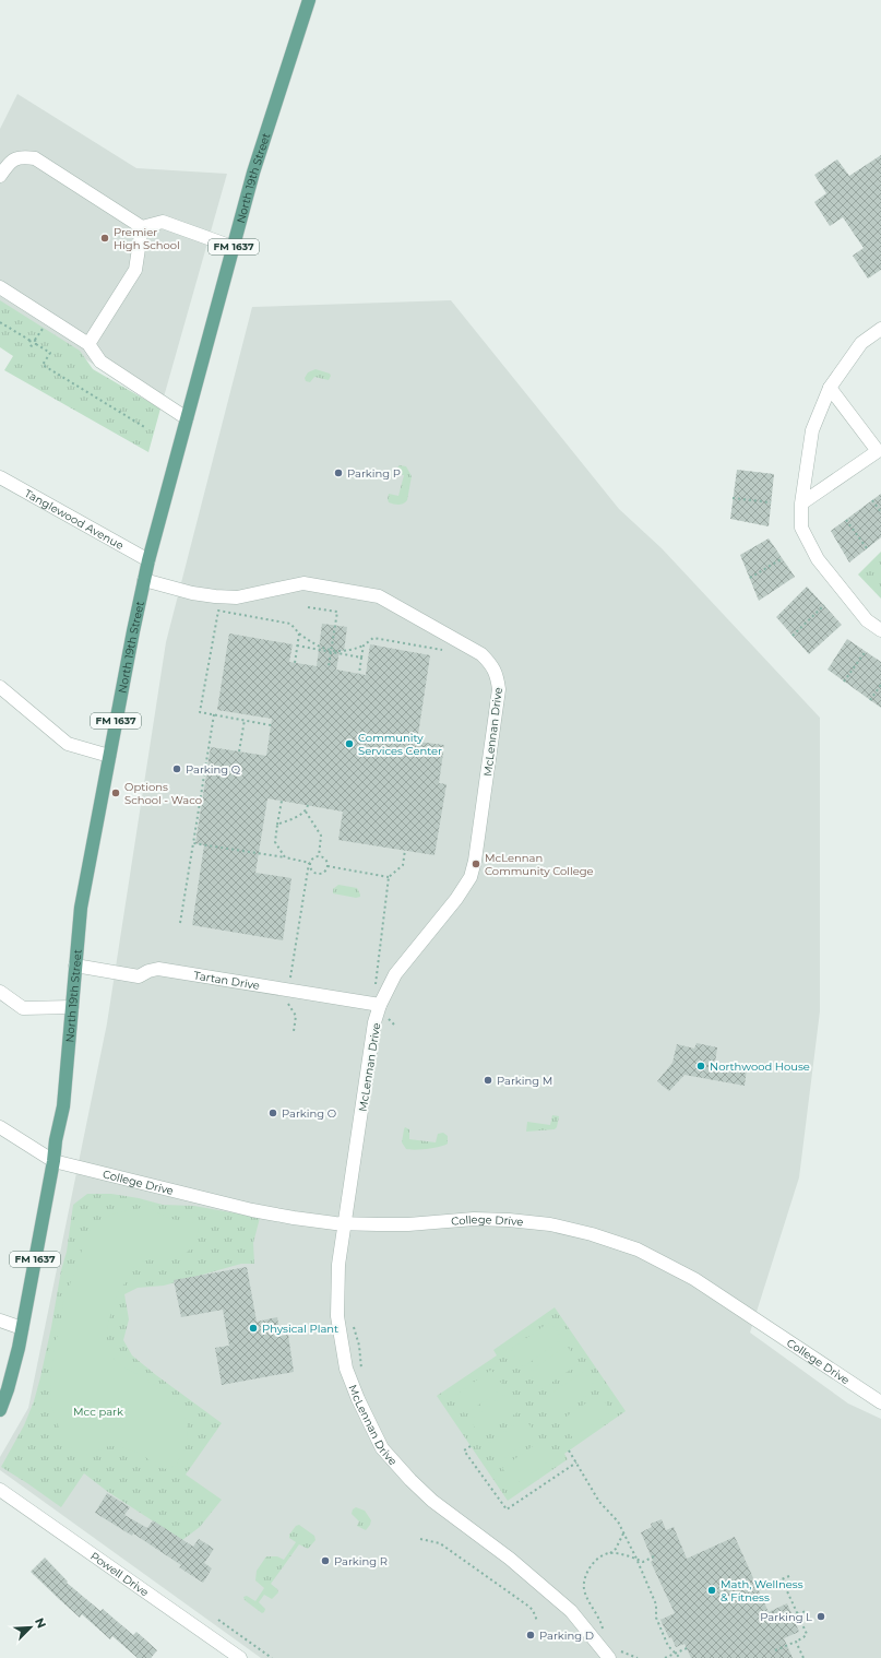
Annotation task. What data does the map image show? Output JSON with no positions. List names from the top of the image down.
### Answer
{
  "streets": {
    "main road": ["North 19th Street", "FM 1637"],
    "street": [
      "Tanglewood Avenue",
      "McLennan Drive",
      "Tartan Drive",
      "College Drive",
      "Powell Drive"
    ]
  },
  "crossings": [
    ["North 19th Street", "Tanglewood Avenue"],
    ["North 19th Street", "McLennan Drive"],
    ["North 19th Street", "Tartan Drive"],
    ["North 19th Street", "College Drive"],
    ["McLennan Drive", "Tartan Drive"],
    ["McLennan Drive", "College Drive"]
  ],
  "parks": ["Mcc park"],
  "places": [
    "Premier High School",
    "Parking P",
    "Community Services Center",
    "Parking Q",
    "Options School - Waco",
    "McLennan Community College",
    "Northwood House",
    "Parking M",
    "Parking O",
    "Physical Plant",
    "Parking R",
    "Math, Wellness & Fitness",
    "Parking L",
    "Parking D"
  ],
  "north": "top right"
}
